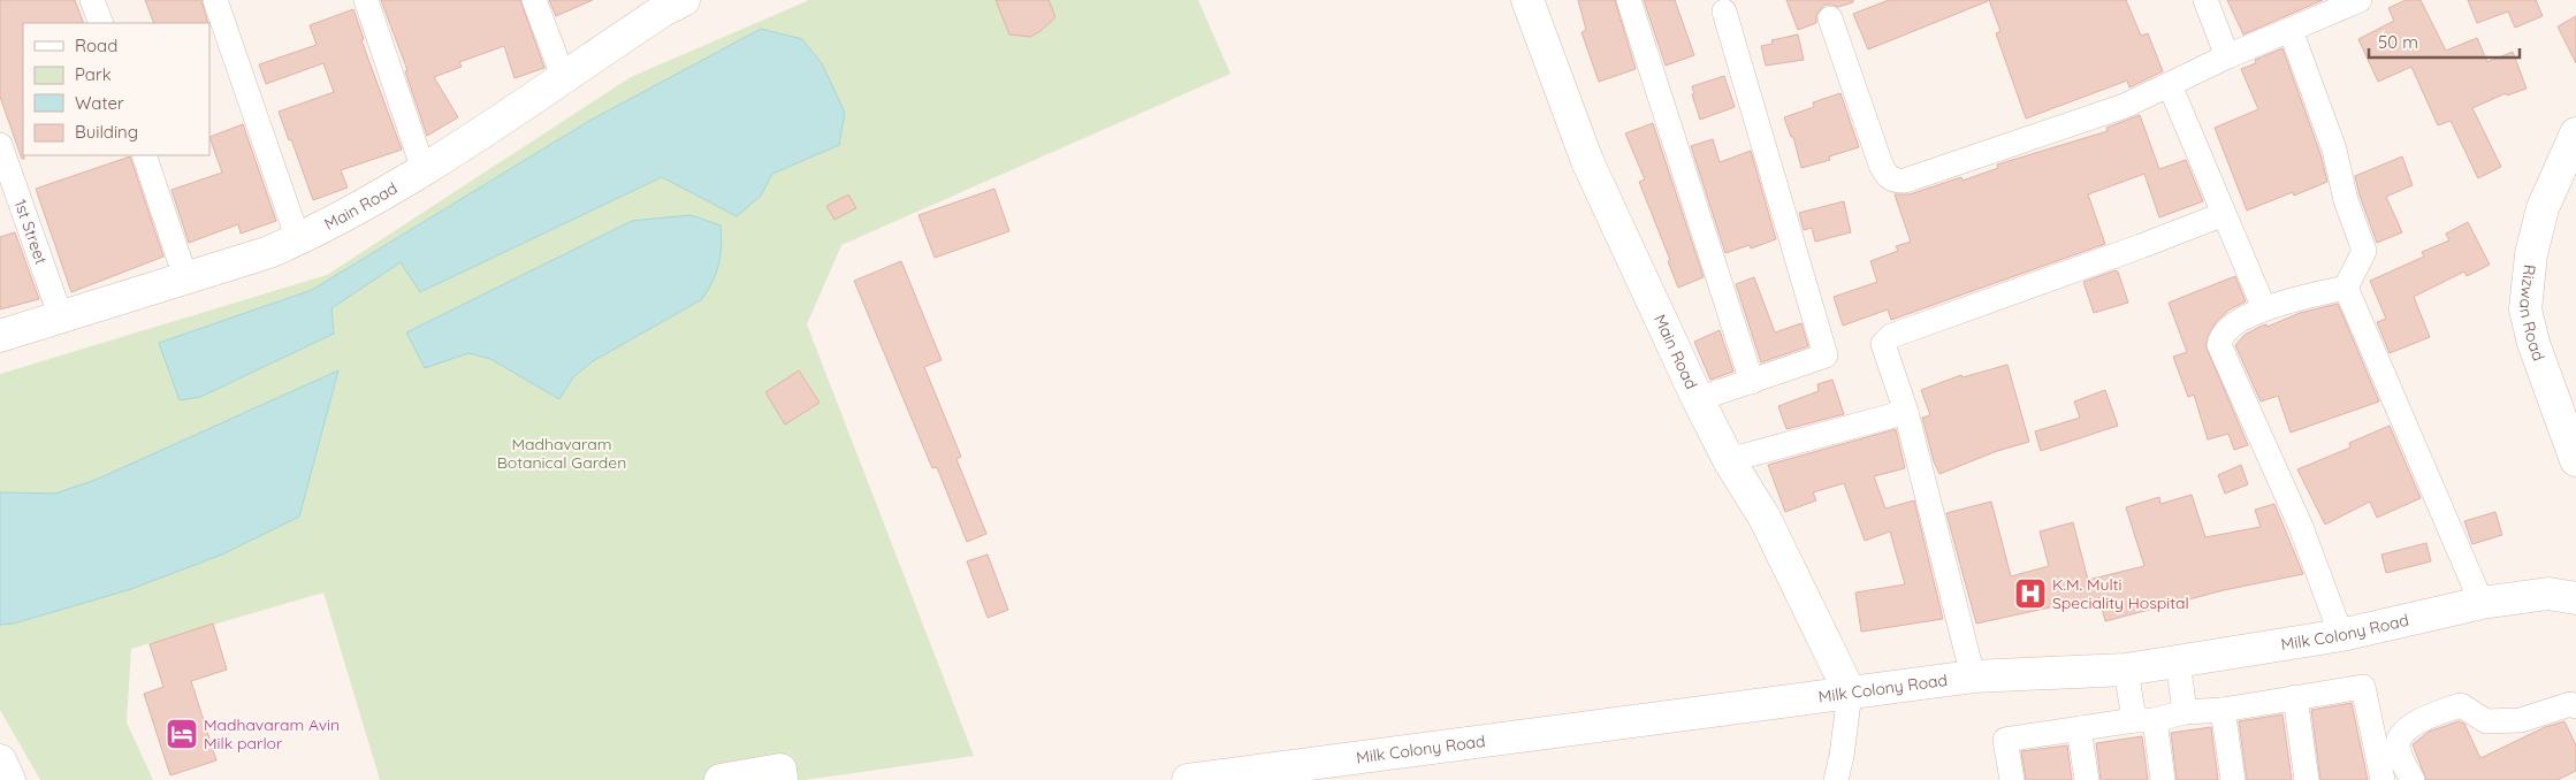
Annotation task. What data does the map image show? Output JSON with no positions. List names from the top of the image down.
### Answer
{
  "streets": {
    "street": [
      "Main Road",
      "1st Street",
      "Rizwan Road",
      "Milk Colony Road"
    ]
  },
  "crossings": [
    ["Main Road", "1st Street"],
    ["Main Road", "Milk Colony Road"]
  ],
  "parks": ["Madhavaram Botanical Garden"],
  "places": {
    "hospital": ["K.M. Multi Speciality Hospital"],
    "hotel": ["Madhavaram Avin Milk parlor"]
  },
  "legend": [
    "Road",
    "Park",
    "Water",
    "Building"
  ],
  "scale_bar": "50 m"
}
